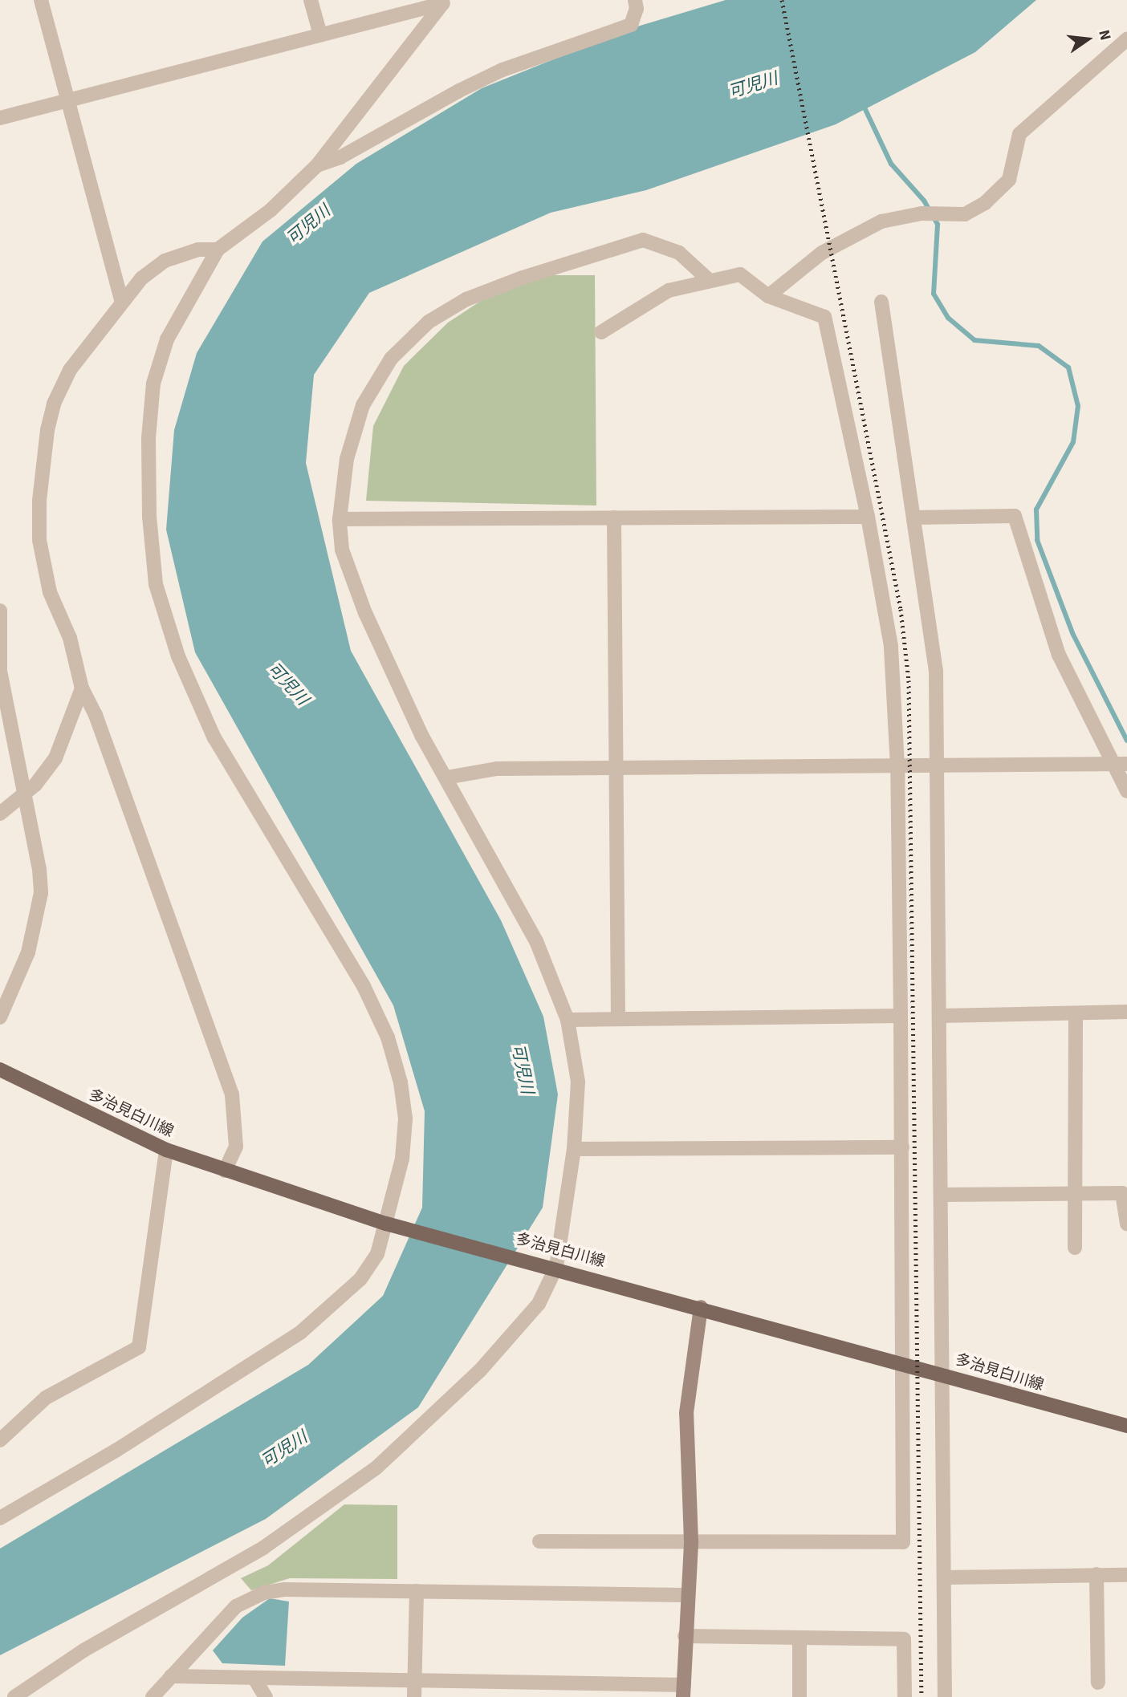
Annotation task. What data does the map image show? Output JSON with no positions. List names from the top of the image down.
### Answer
{
  "streets": {
    "main road": ["多治見白川線"]
  },
  "water": ["可児川"],
  "north": "right"
}
